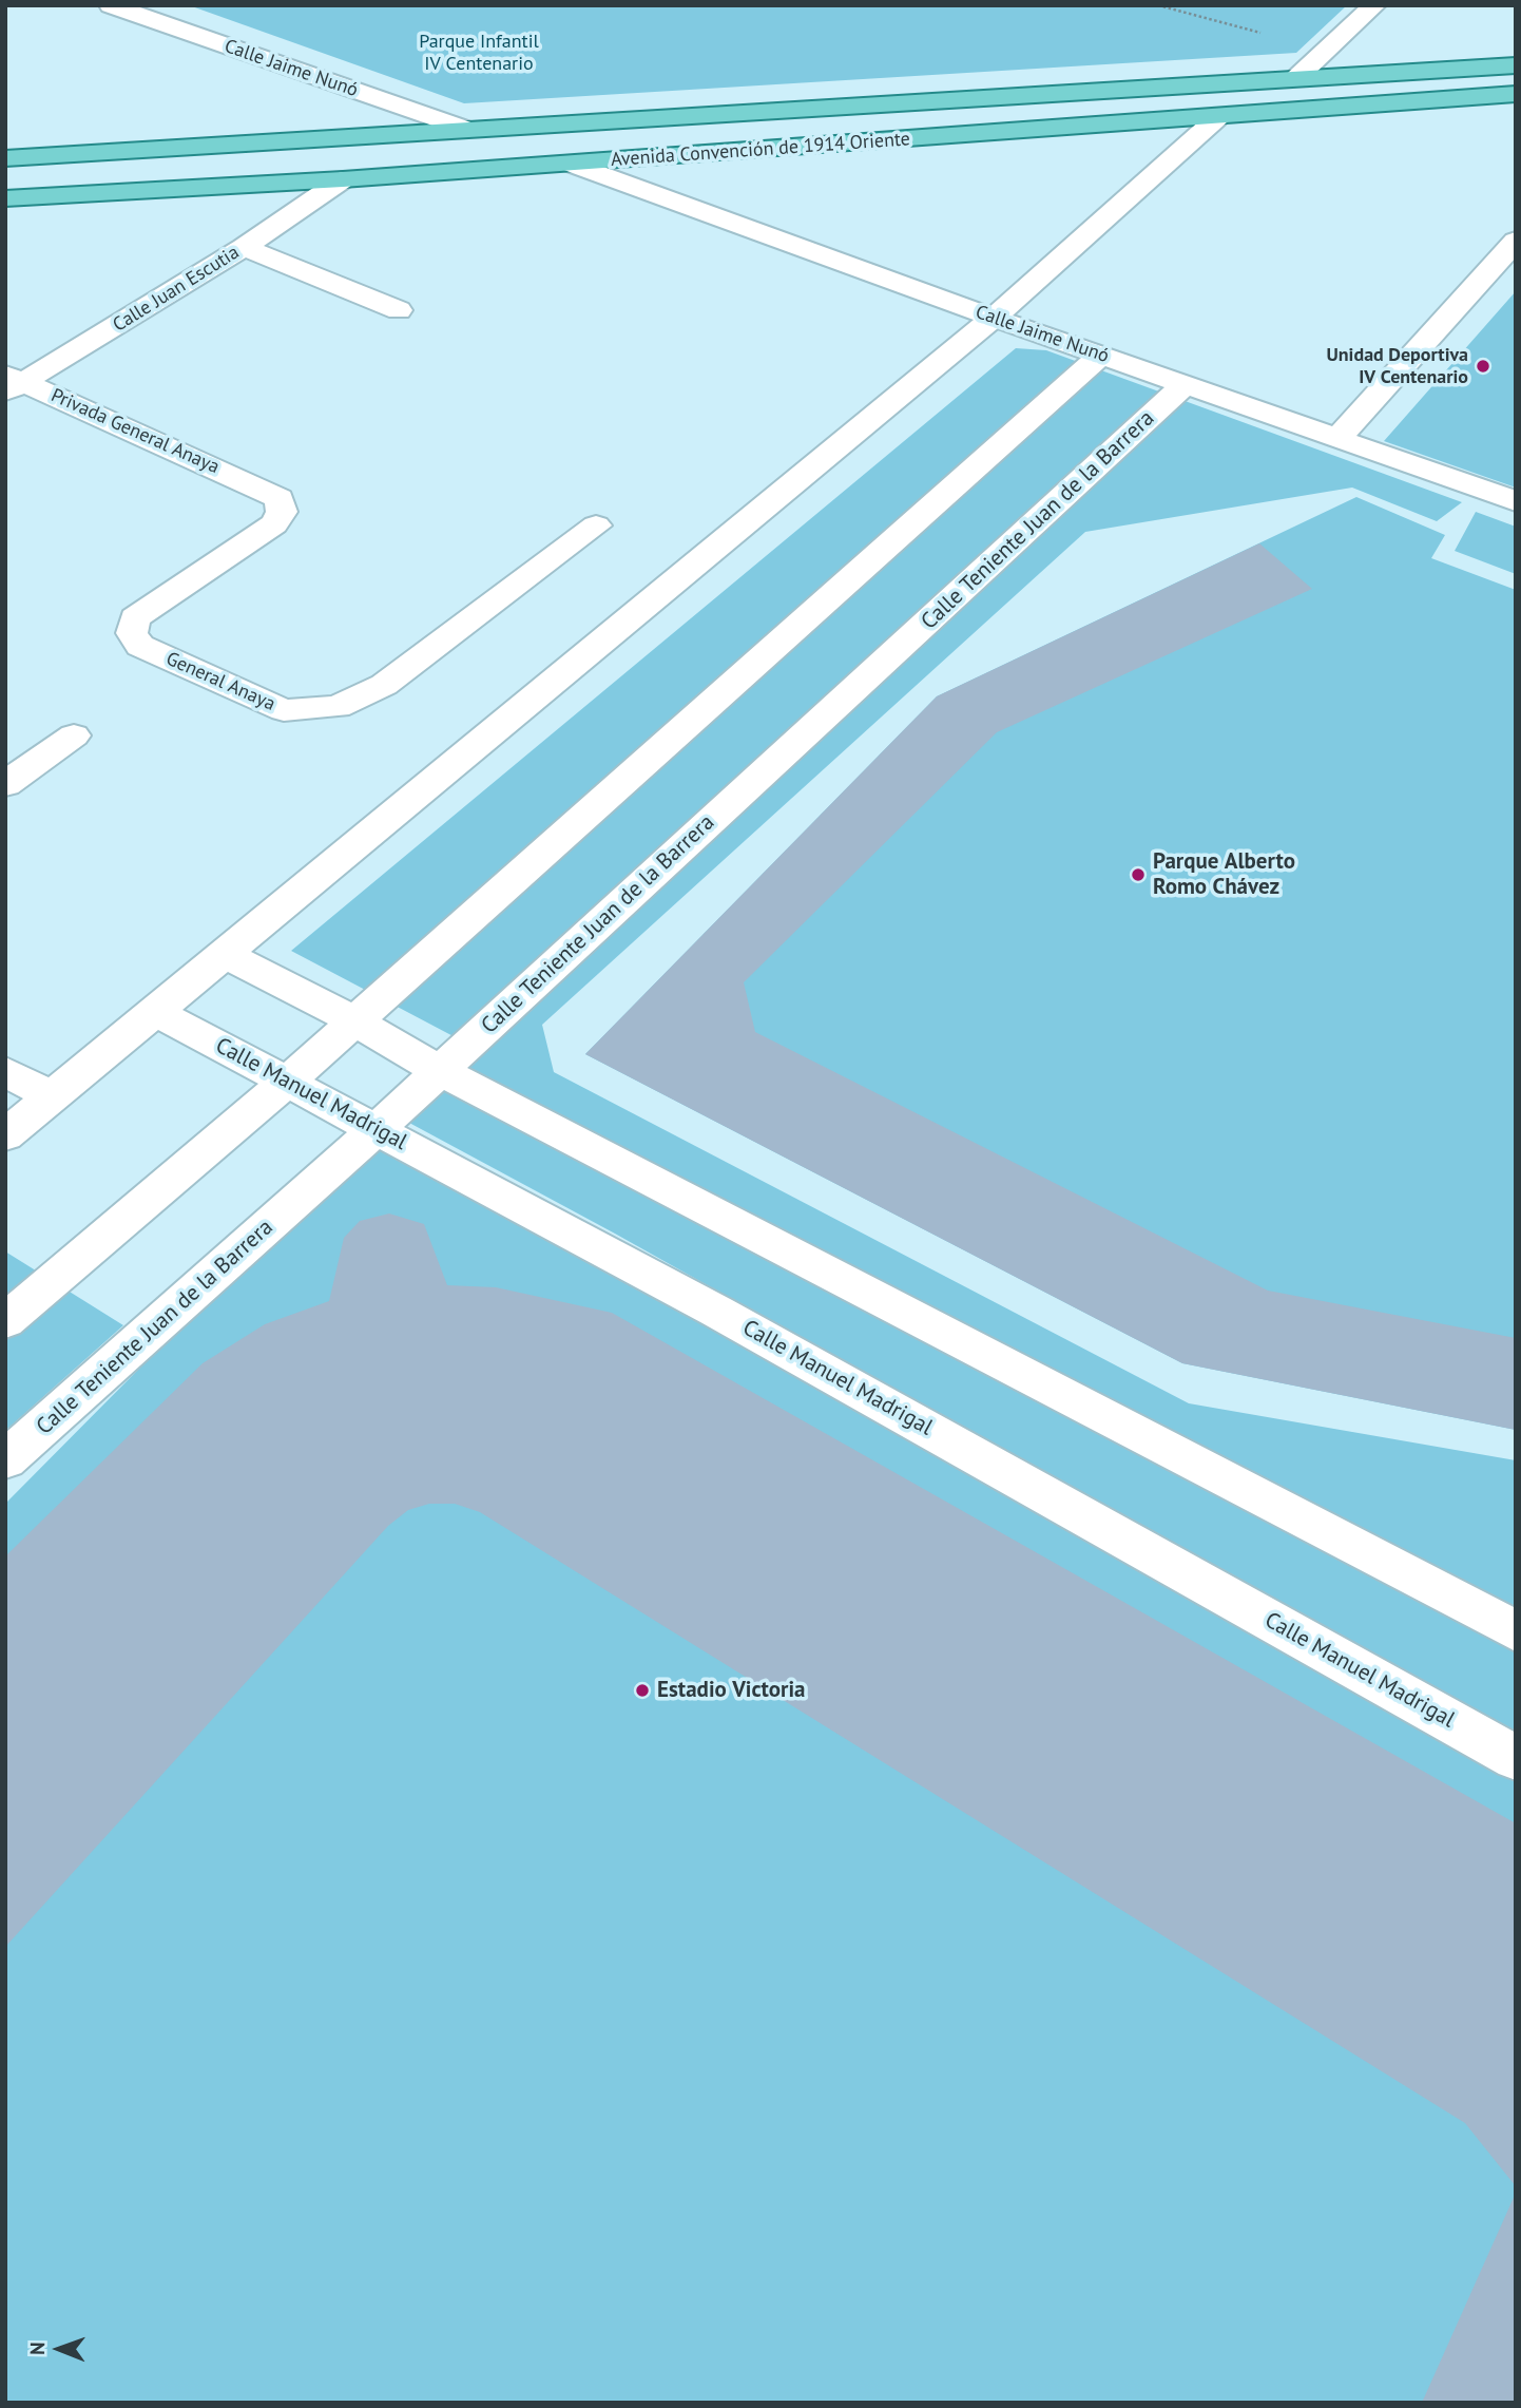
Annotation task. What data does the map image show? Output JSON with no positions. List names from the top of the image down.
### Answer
{
  "streets": {
    "main road": ["Avenida Convención de 1914 Oriente"],
    "street": [
      "Calle Jaime Nunó",
      "Calle Juan Escutia",
      "Privada General Anaya",
      "Calle Teniente Juan de la Barrera",
      "General Anaya",
      "Calle Manuel Madrigal"
    ]
  },
  "crossings": [
    ["Calle Jaime Nunó", "Avenida Convención de 1914 Oriente"],
    ["Calle Jaime Nunó", "Calle Teniente Juan de la Barrera"],
    ["Avenida Convención de 1914 Oriente", "Calle Juan Escutia"],
    ["Calle Juan Escutia", "Privada General Anaya"],
    ["Privada General Anaya", "General Anaya"],
    ["Calle Teniente Juan de la Barrera", "Calle Manuel Madrigal"]
  ],
  "parks": ["Parque Infantil IV Centenario"],
  "places": ["Unidad Deportiva IV Centenario", "Parque Alberto Romo Chávez", "Estadio Victoria"],
  "north": "left"
}
